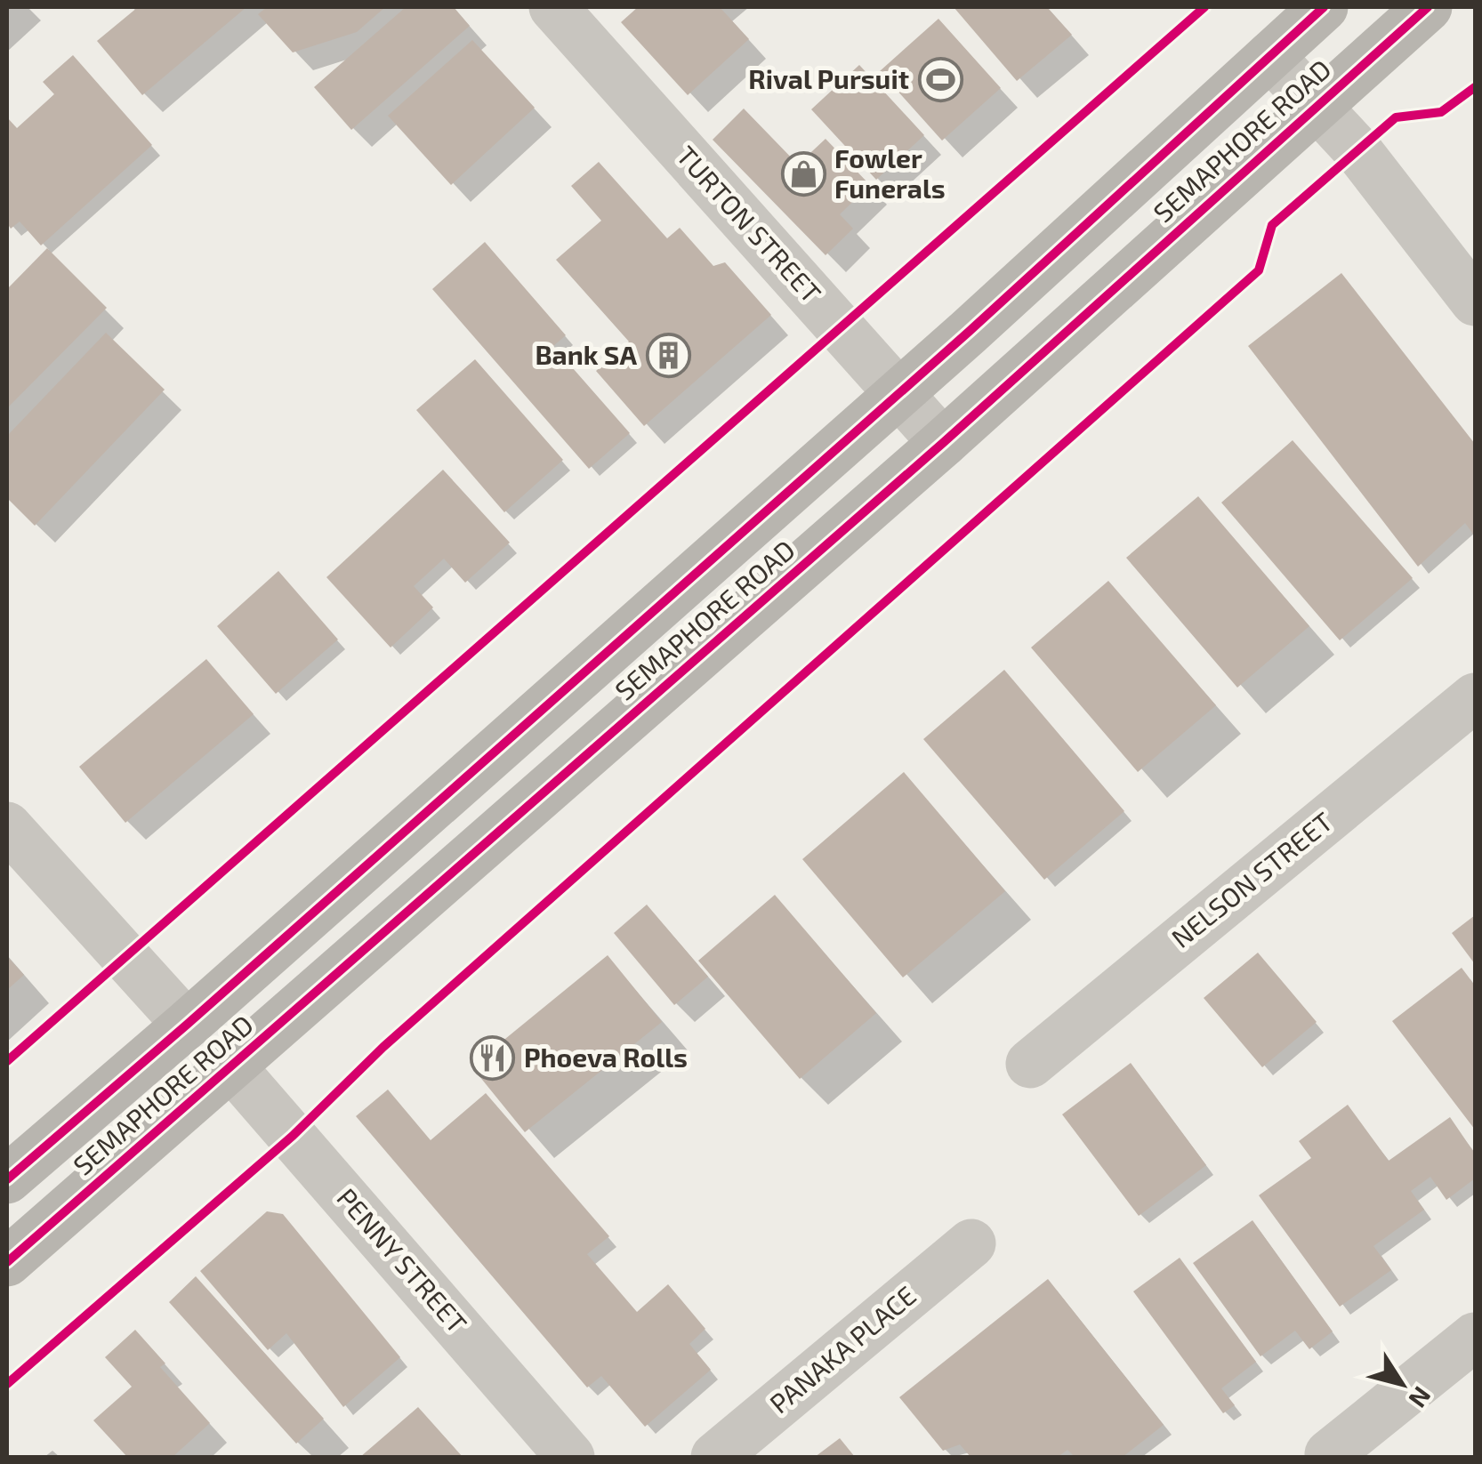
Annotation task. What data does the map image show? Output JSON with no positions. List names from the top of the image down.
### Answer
{
  "streets": {
    "main road": ["SEMAPHORE ROAD"],
    "street": [
      "TURTON STREET",
      "NELSON STREET",
      "PENNY STREET",
      "PANAKA PLACE"
    ]
  },
  "crossings": [
    ["SEMAPHORE ROAD", "TURTON STREET"],
    ["SEMAPHORE ROAD", "PENNY STREET"]
  ],
  "places": {
    "sports": ["Rival Pursuit"],
    "shop": ["Fowler Funerals"],
    "building": ["Bank SA"],
    "restaurant": ["Phoeva Rolls"]
  },
  "north": "bottom right"
}
